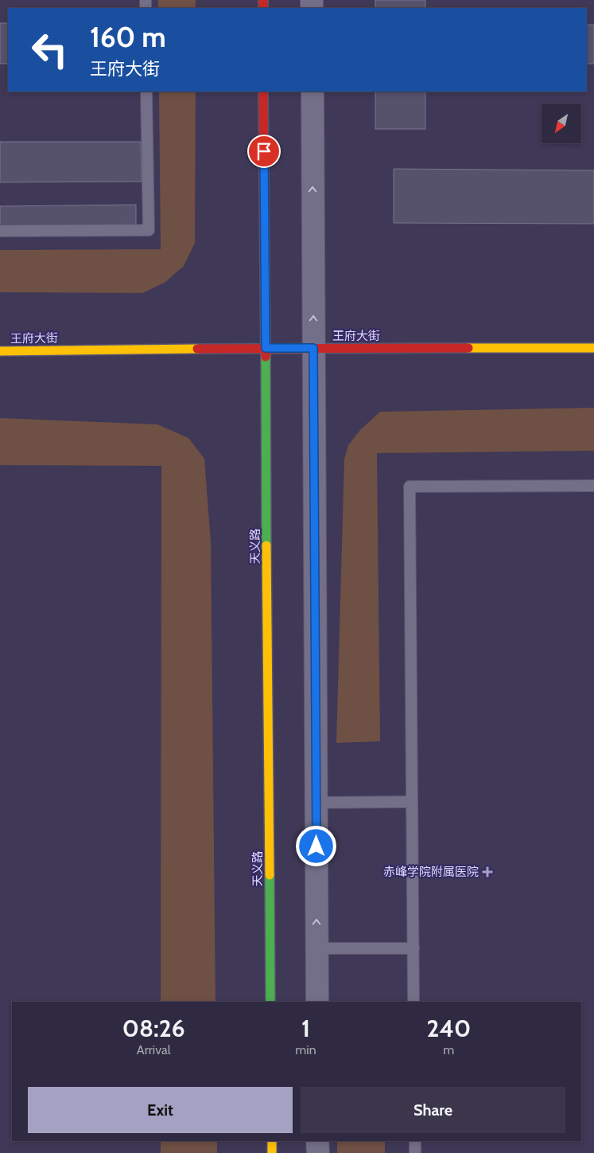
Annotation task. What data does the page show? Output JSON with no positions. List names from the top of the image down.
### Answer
{
  "streets": {
    "main road": ["王府大街", "天义路"]
  },
  "crossings": [
    ["王府大街", "天义路"]
  ],
  "places": {
    "health": ["赤峰学院附属医院"]
  },
  "north": "bottom left",
  "page": {
    "turn": ["160 m", "王府大街"],
    "eta": [
      "08:26",
      "Arrival",
      "1",
      "min",
      "240",
      "m"
    ],
    "buttons": ["Exit", "Share"]
  }
}
